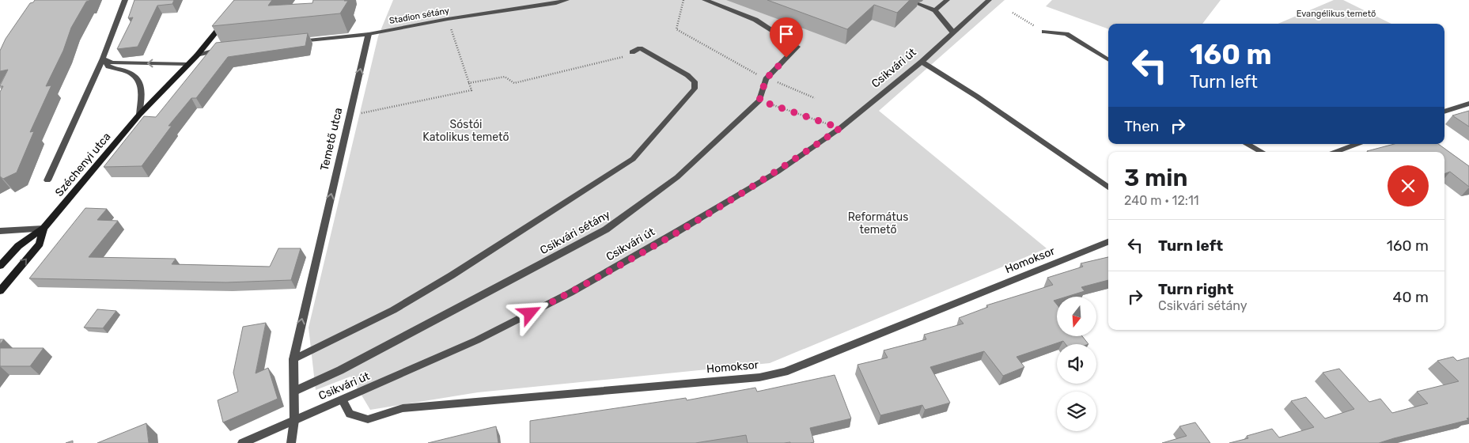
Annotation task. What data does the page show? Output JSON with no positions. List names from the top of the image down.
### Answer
{
  "streets": {
    "main road": ["Széchenyi utca"],
    "street": [
      "Stadion sétány",
      "Csikvári út",
      "Temető utca",
      "Csikvári sétány",
      "Homoksor"
    ]
  },
  "crossings": [
    ["Stadion sétány", "Temető utca"],
    ["Csikvári út", "Temető utca"],
    ["Csikvári út", "Homoksor"],
    ["Temető utca", "Csikvári sétány"]
  ],
  "one_way": ["Temető utca"],
  "parks": ["Evangélikus temető", "Sóstói Katolikus temető", "Református temető"],
  "north": "bottom",
  "page": {
    "turn": ["160 m", "Turn left"],
    "then": "Then",
    "heading": ["3 min", "240 m · 12:11"],
    "list": [
      {
        "name": "Turn left",
        "value": "160 m"
      },
      {
        "name": "Turn right",
        "note": "Csikvári sétány",
        "value": "40 m"
      }
    ]
  }
}
